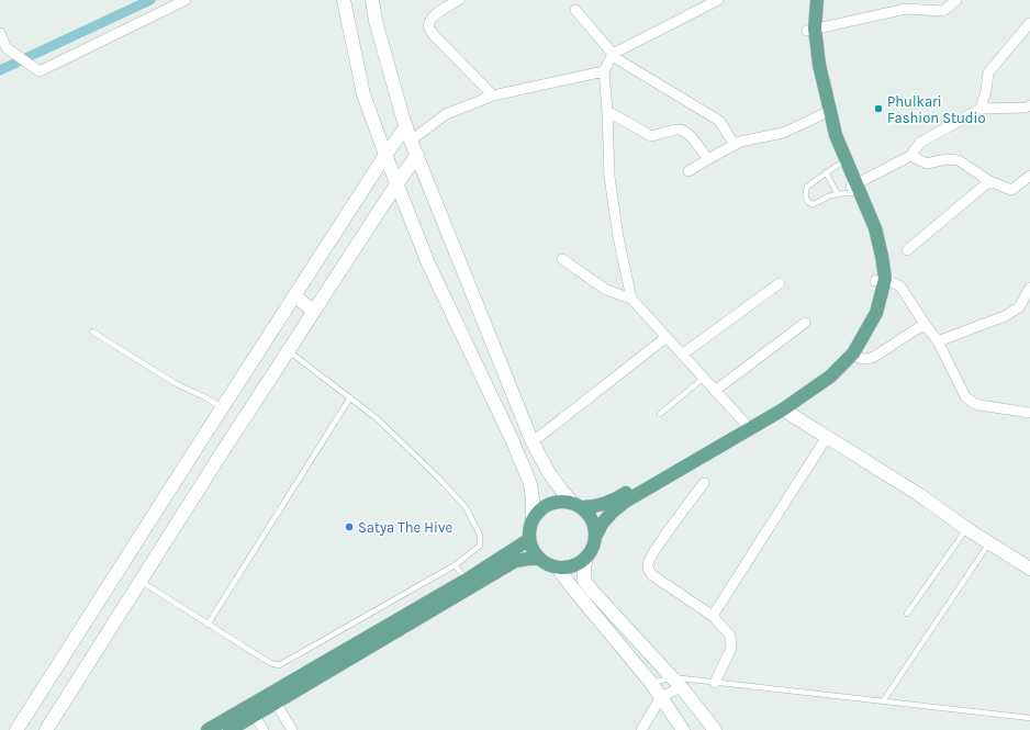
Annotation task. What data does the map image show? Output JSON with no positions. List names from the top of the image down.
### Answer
{
  "places": ["Phulkari Fashion Studio", "Satya The Hive"]
}
